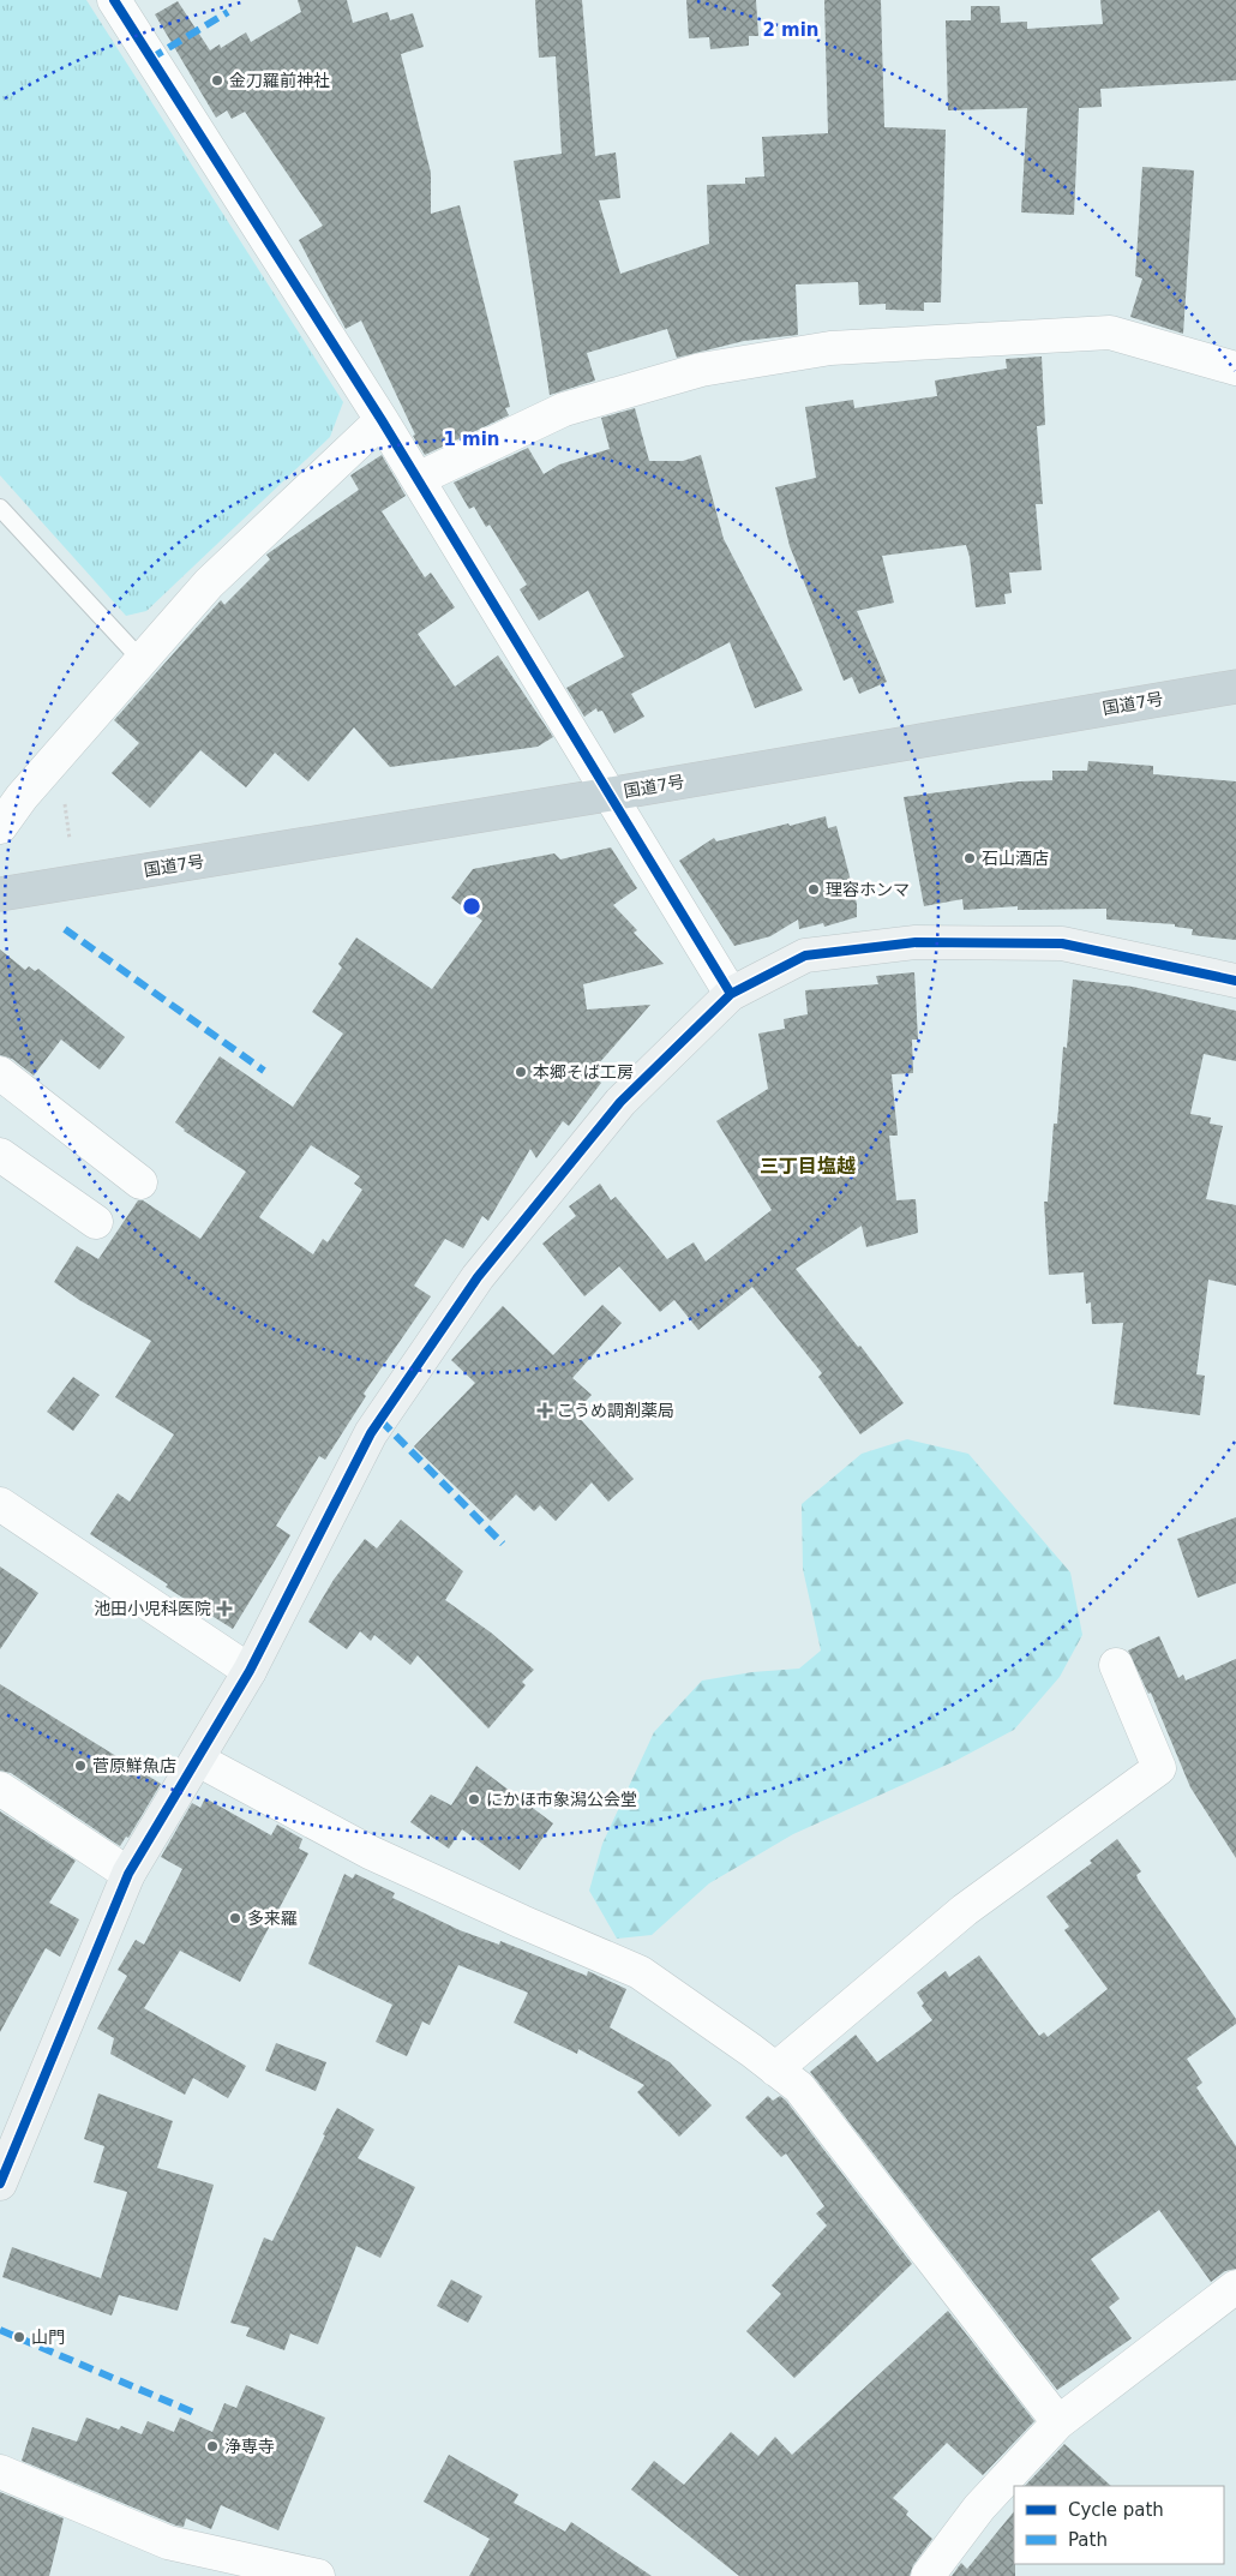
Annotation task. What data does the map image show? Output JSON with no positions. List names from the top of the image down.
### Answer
{
  "streets": {
    "highway": ["国道7号"]
  },
  "districts": ["三丁目塩越"],
  "places": {
    "other": [
      "金刀羅前神社",
      "石山酒店",
      "理容ホンマ",
      "本郷そば工房",
      "菅原鮮魚店",
      "にかほ市象潟公会堂",
      "多来羅",
      "山門",
      "浄専寺"
    ],
    "health": ["こうめ調剤薬局", "池田小児科医院"]
  },
  "legend": ["Cycle path", "Path"],
  "rings": ["2 min", "1 min"]
}
